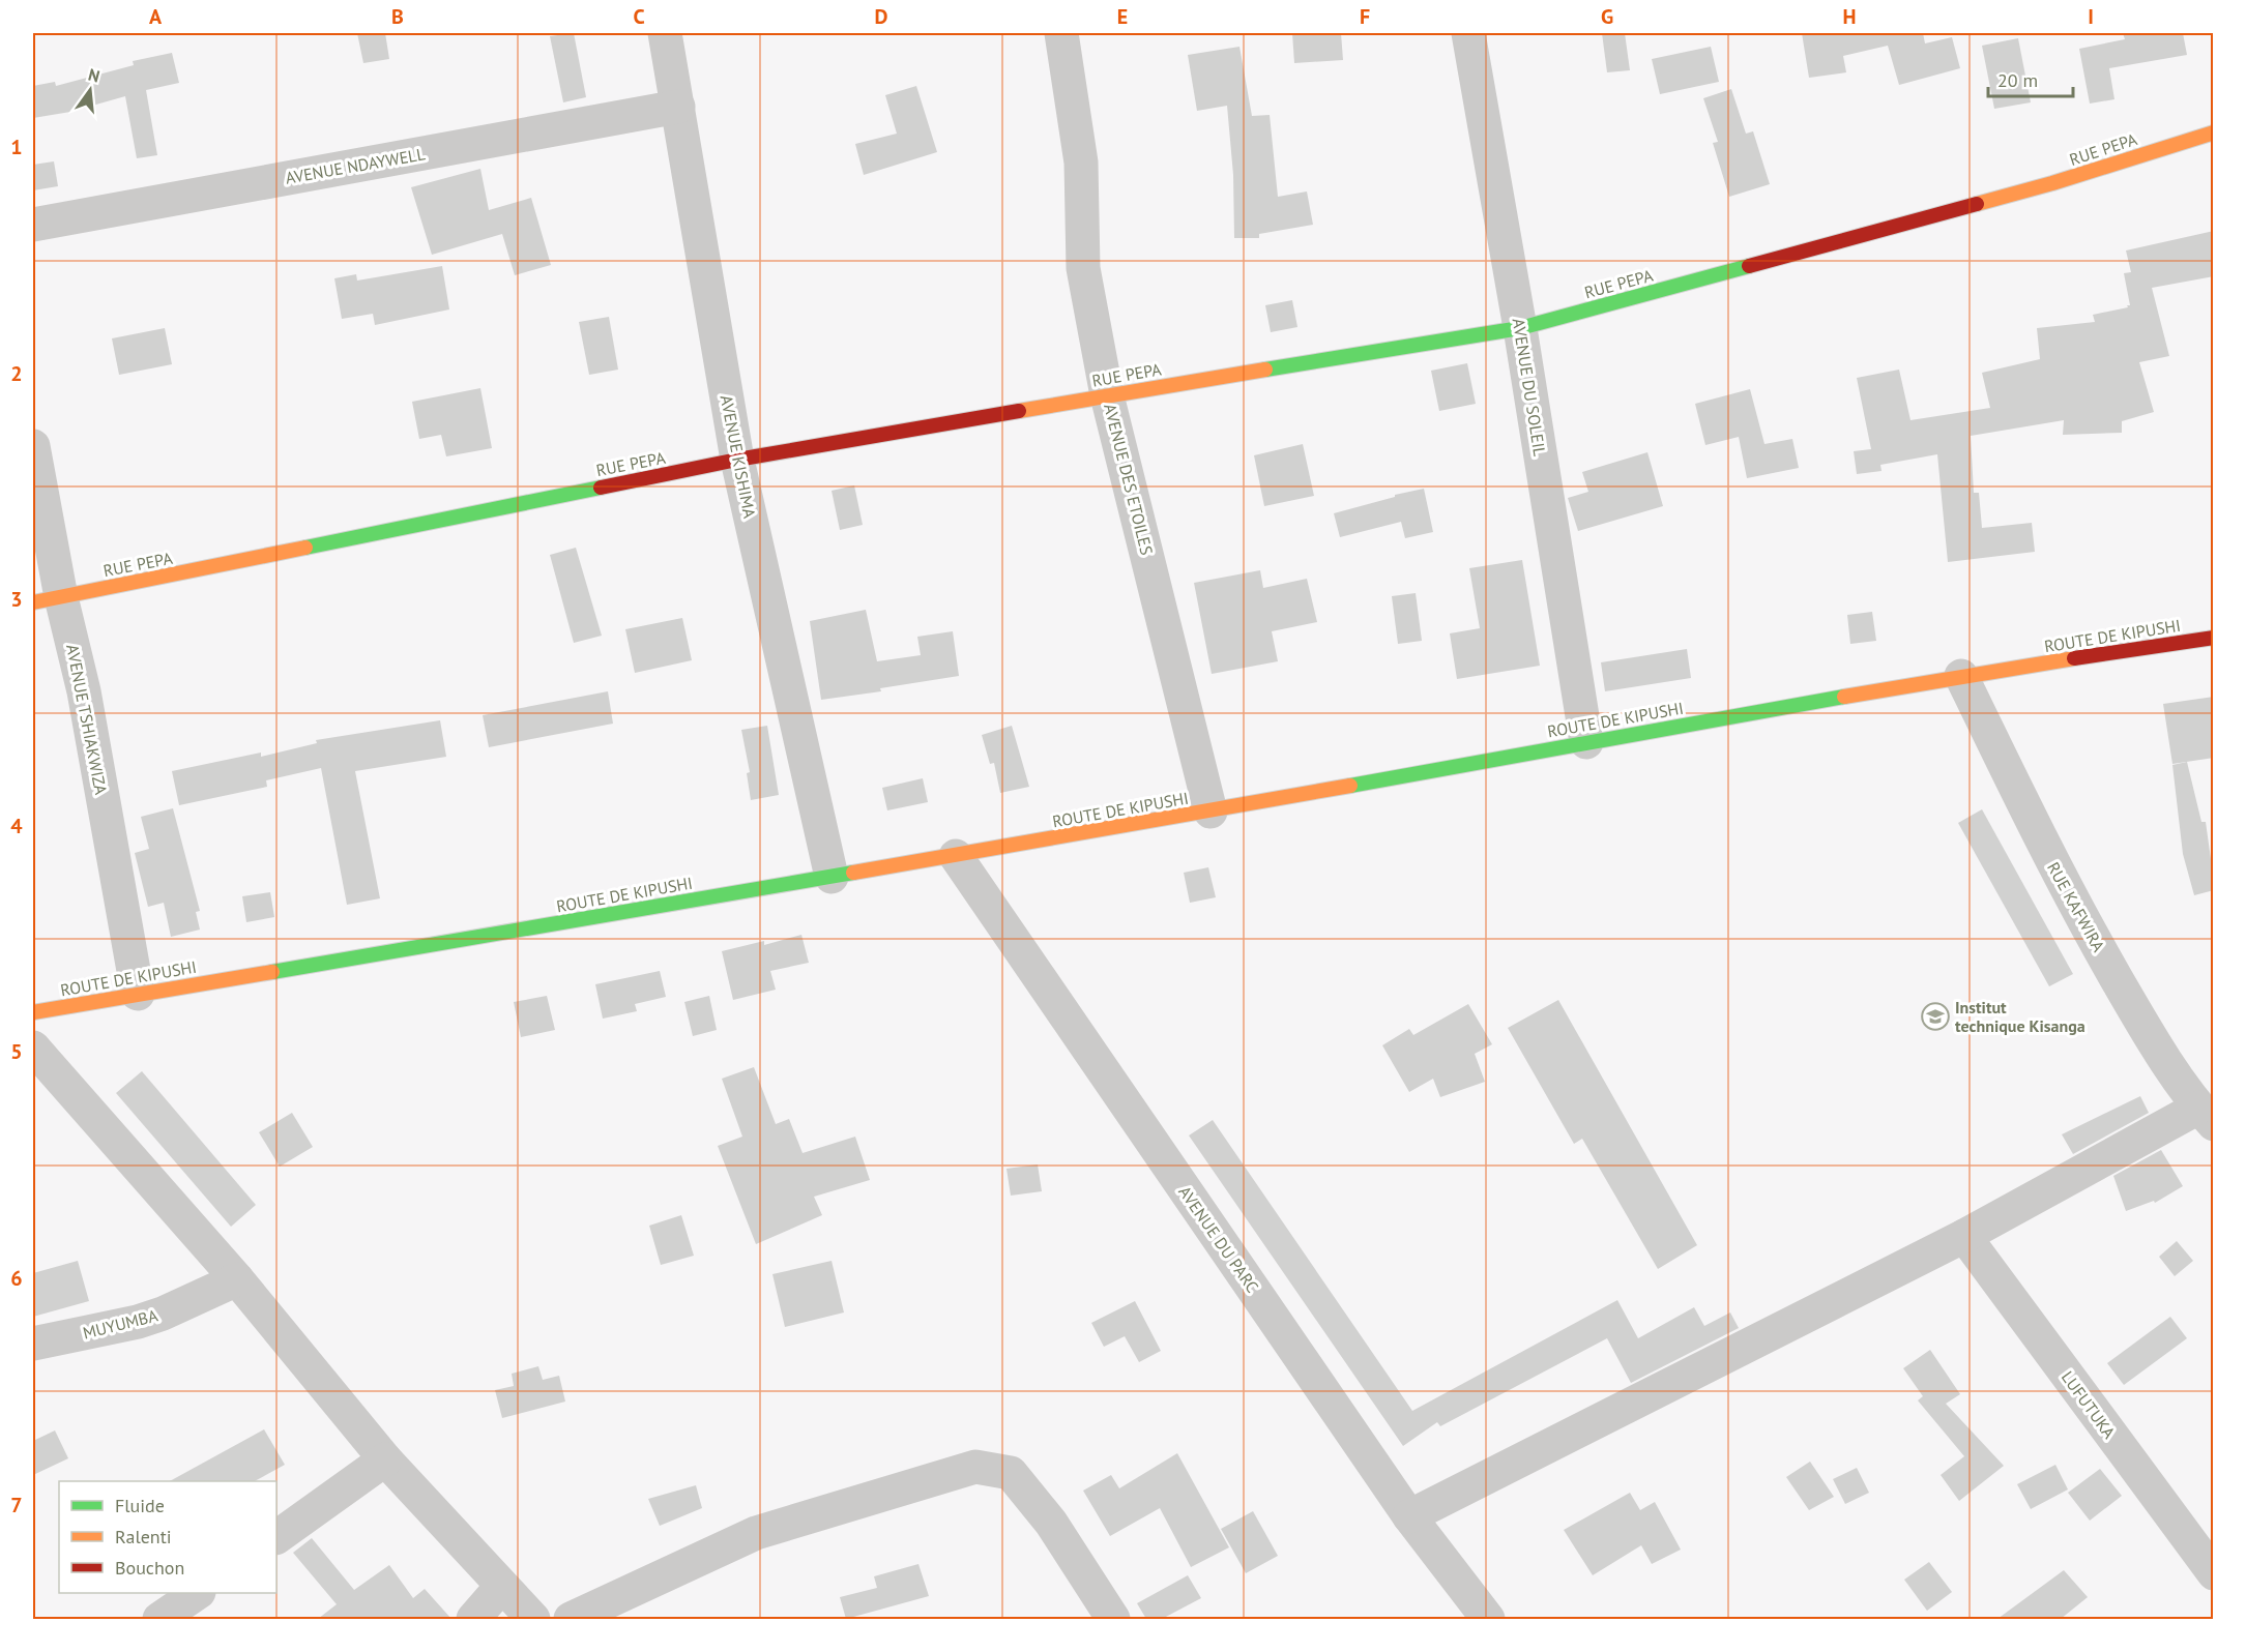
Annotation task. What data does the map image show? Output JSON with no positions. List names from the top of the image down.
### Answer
{
  "streets": {
    "main road": ["RUE PEPA", "ROUTE DE KIPUSHI"],
    "street": [
      "AVENUE NDAYWELL",
      "AVENUE DU SOLEIL",
      "AVENUE KISHIMA",
      "AVENUE DES ETOILES",
      "AVENUE TSHIAKWIZA",
      "RUE KAFWIRA",
      "AVENUE DU PARC",
      "MUYUMBA",
      "LUFUTUKA"
    ]
  },
  "crossings": [
    ["RUE PEPA", "AVENUE DU SOLEIL"],
    ["RUE PEPA", "AVENUE KISHIMA"],
    ["RUE PEPA", "AVENUE DES ETOILES"],
    ["RUE PEPA", "AVENUE TSHIAKWIZA"],
    ["AVENUE NDAYWELL", "AVENUE KISHIMA"],
    ["AVENUE DU SOLEIL", "ROUTE DE KIPUSHI"],
    ["AVENUE KISHIMA", "ROUTE DE KIPUSHI"],
    ["AVENUE DES ETOILES", "ROUTE DE KIPUSHI"],
    ["ROUTE DE KIPUSHI", "AVENUE TSHIAKWIZA"],
    ["ROUTE DE KIPUSHI", "RUE KAFWIRA"],
    ["ROUTE DE KIPUSHI", "AVENUE DU PARC"]
  ],
  "places": {
    "school or university": ["Institut technique Kisanga"]
  },
  "legend": ["Fluide", "Ralenti", "Bouchon"],
  "scale_bar": "20 m",
  "north": "top",
  "grid": {
    "columns": [
      "A",
      "B",
      "C",
      "D",
      "E",
      "F",
      "G",
      "H",
      "I"
    ],
    "rows": [
      "1",
      "2",
      "3",
      "4",
      "5",
      "6",
      "7"
    ]
  }
}
